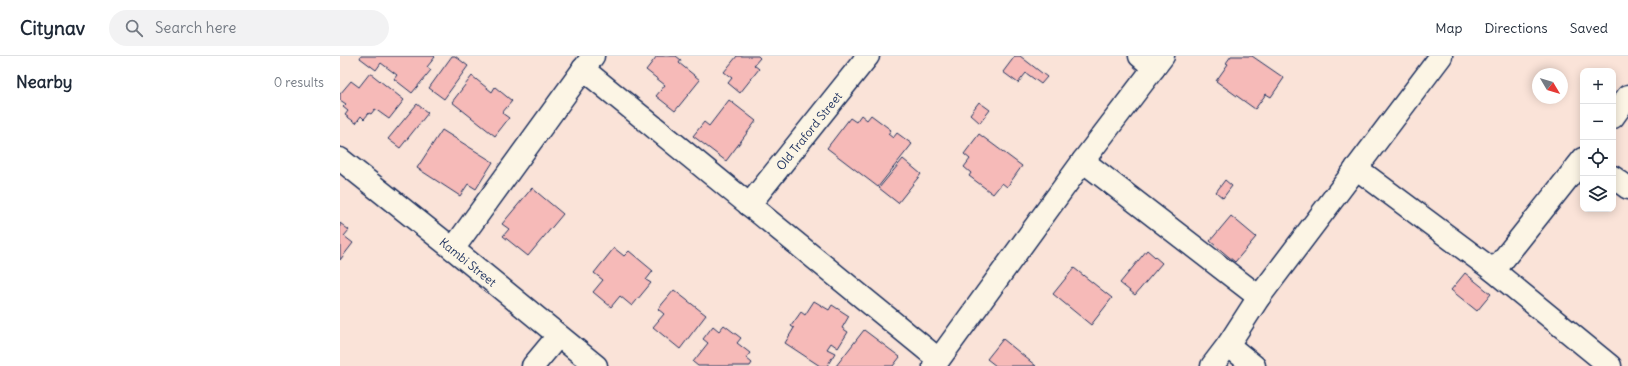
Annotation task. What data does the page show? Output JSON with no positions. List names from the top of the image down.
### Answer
{
  "streets": {
    "street": ["Old Traford Street", "Kambi Street"]
  },
  "north": "bottom right",
  "page": {
    "header": "Citynav",
    "search": "Search here",
    "nav": ["Map", "Directions", "Saved"],
    "heading": ["Nearby", "0 results"],
    "map_buttons": ["+", "−"]
  }
}
